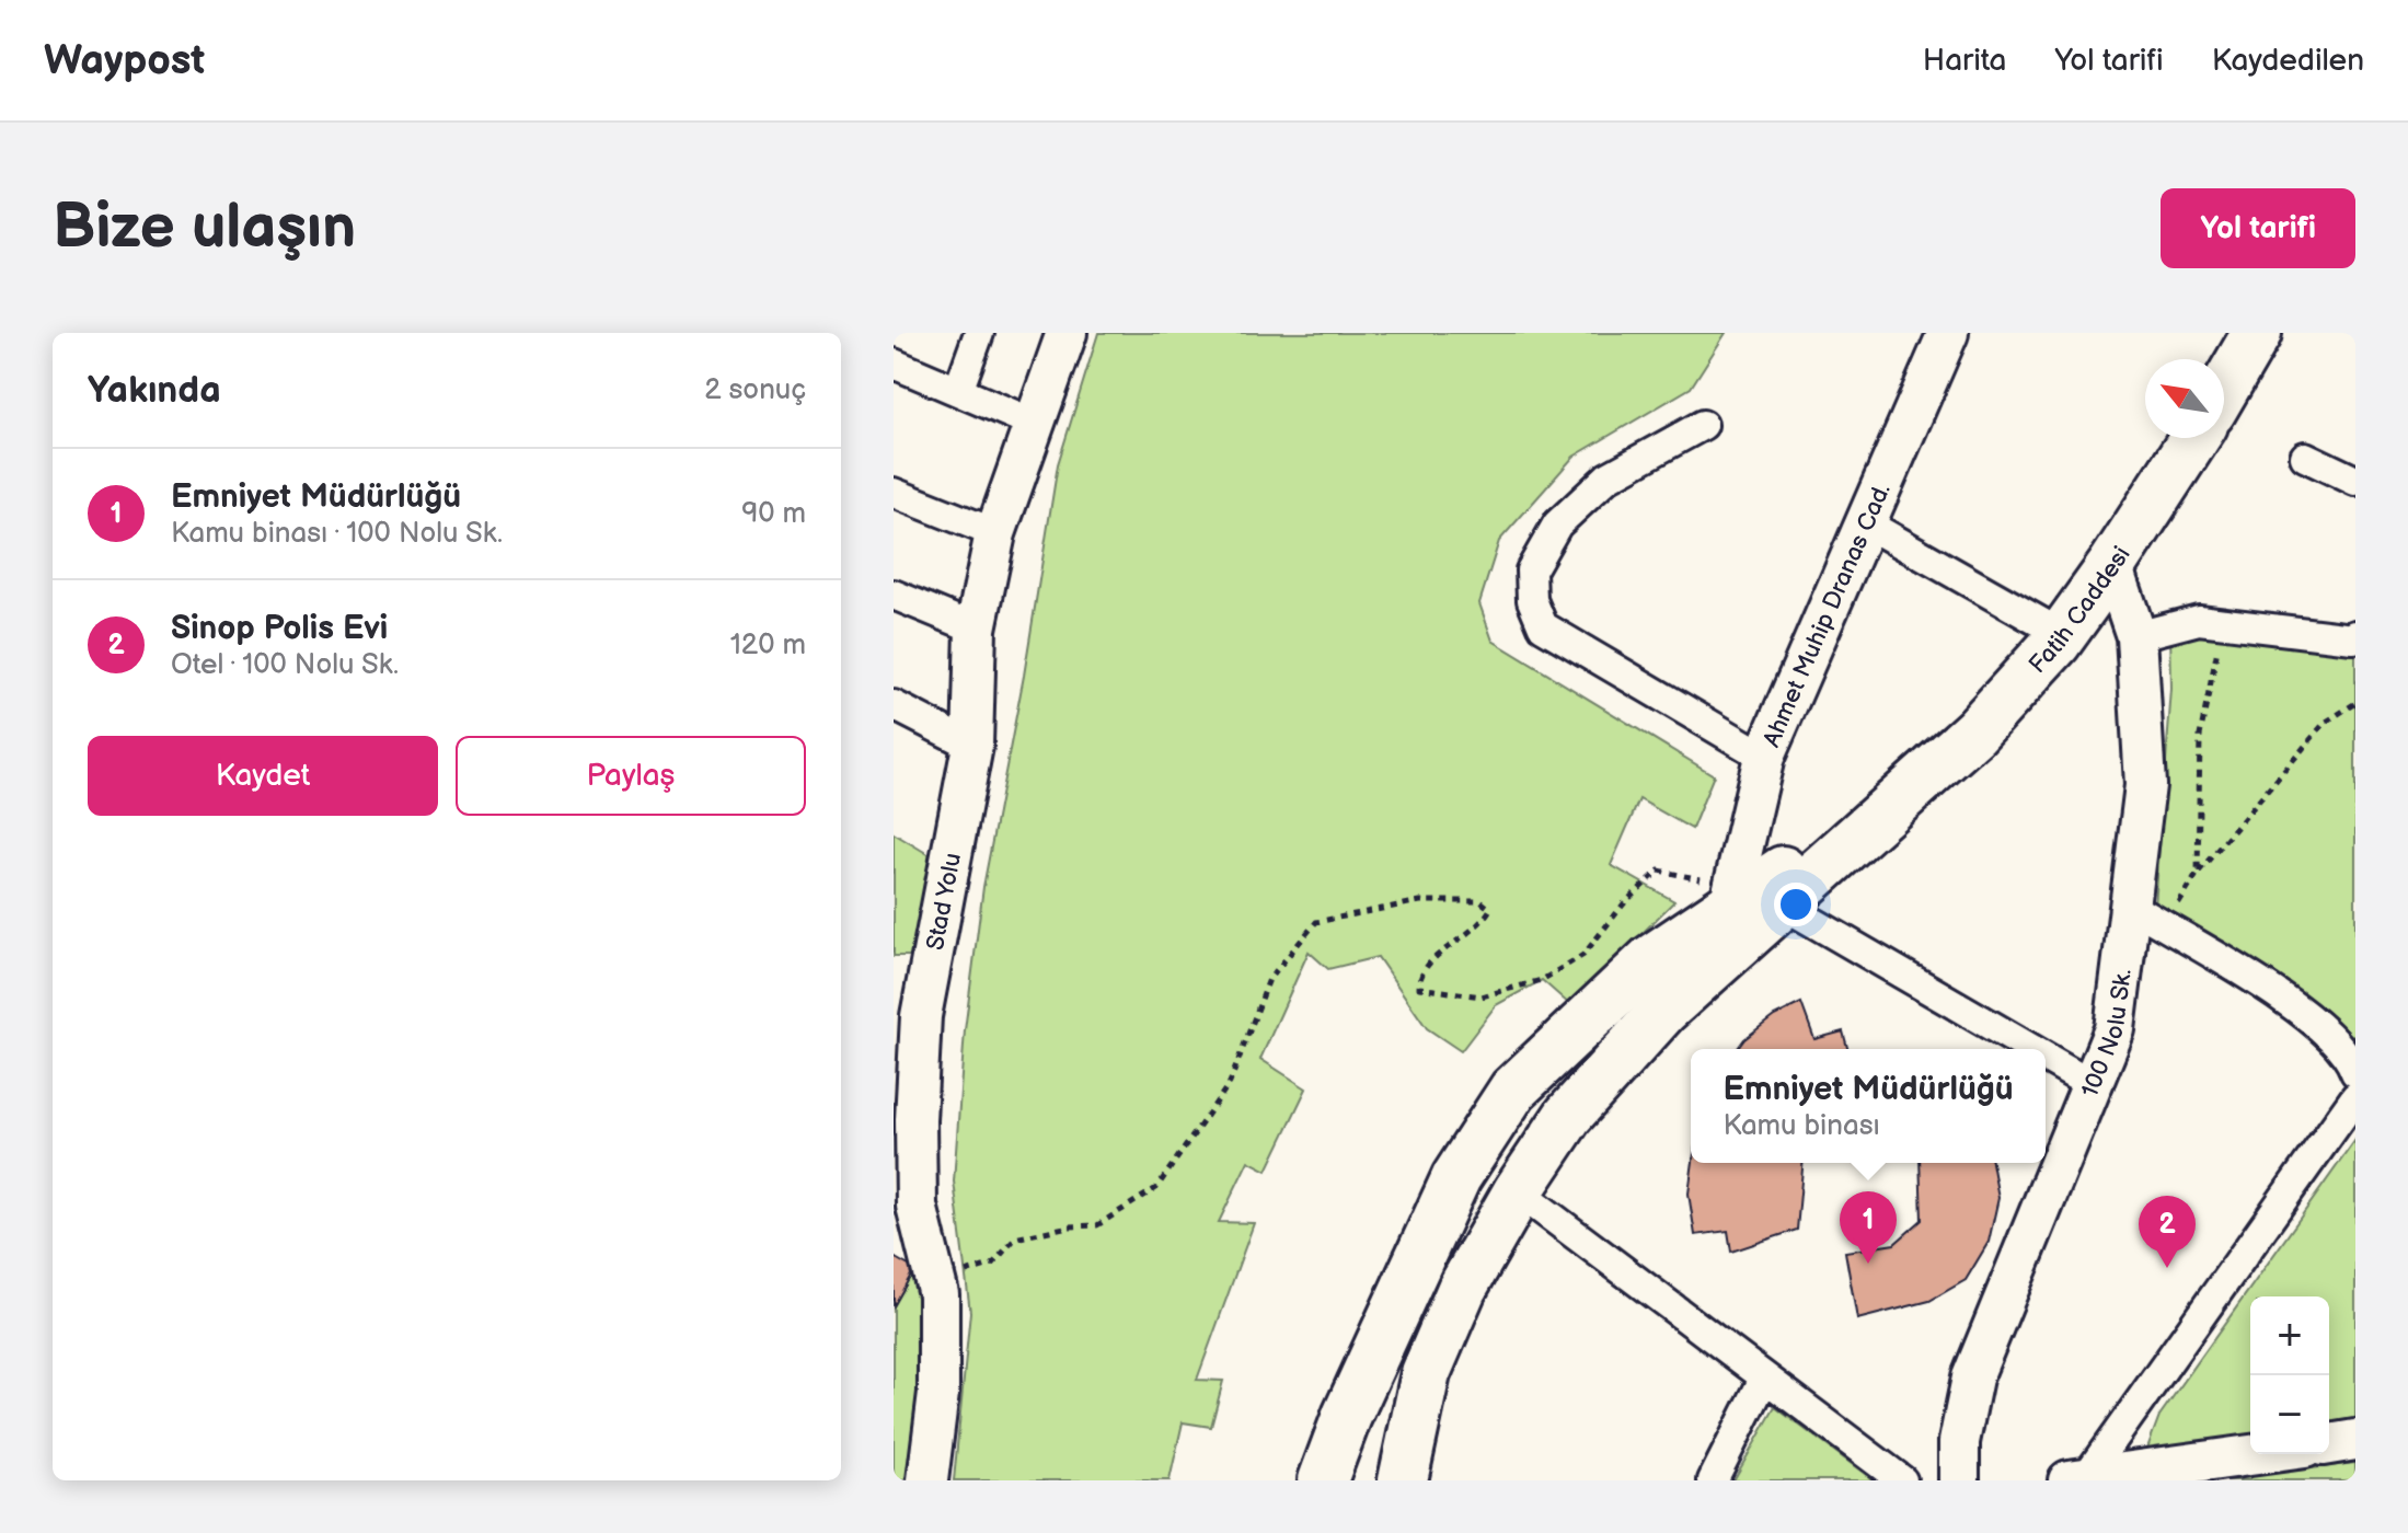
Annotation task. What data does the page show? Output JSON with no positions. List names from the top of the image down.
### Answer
{
  "streets": {
    "highway": ["Fatih Caddesi"],
    "street": ["Ahmet Muhip Dranas Cad.", "Stad Yolu", "100 Nolu Sk."]
  },
  "crossings": [
    ["Fatih Caddesi", "100 Nolu Sk."]
  ],
  "north": "top left",
  "page": {
    "header": "Waypost",
    "nav": ["Harita", "Yol tarifi", "Kaydedilen"],
    "buttons": [
      "Yol tarifi",
      ["Kaydet", "Paylaş"]
    ],
    "title": "Bize ulaşın",
    "heading": ["Yakında", "2 sonuç"],
    "list": [
      {
        "mark": "1",
        "name": "Emniyet Müdürlüğü",
        "note": "Kamu binası · 100 Nolu Sk.",
        "value": "90 m"
      },
      {
        "mark": "2",
        "name": "Sinop Polis Evi",
        "note": "Otel · 100 Nolu Sk.",
        "value": "120 m"
      }
    ],
    "popup": ["Emniyet Müdürlüğü", "Kamu binası"],
    "pins": ["1", "2"],
    "map_buttons": ["+", "−"]
  }
}
